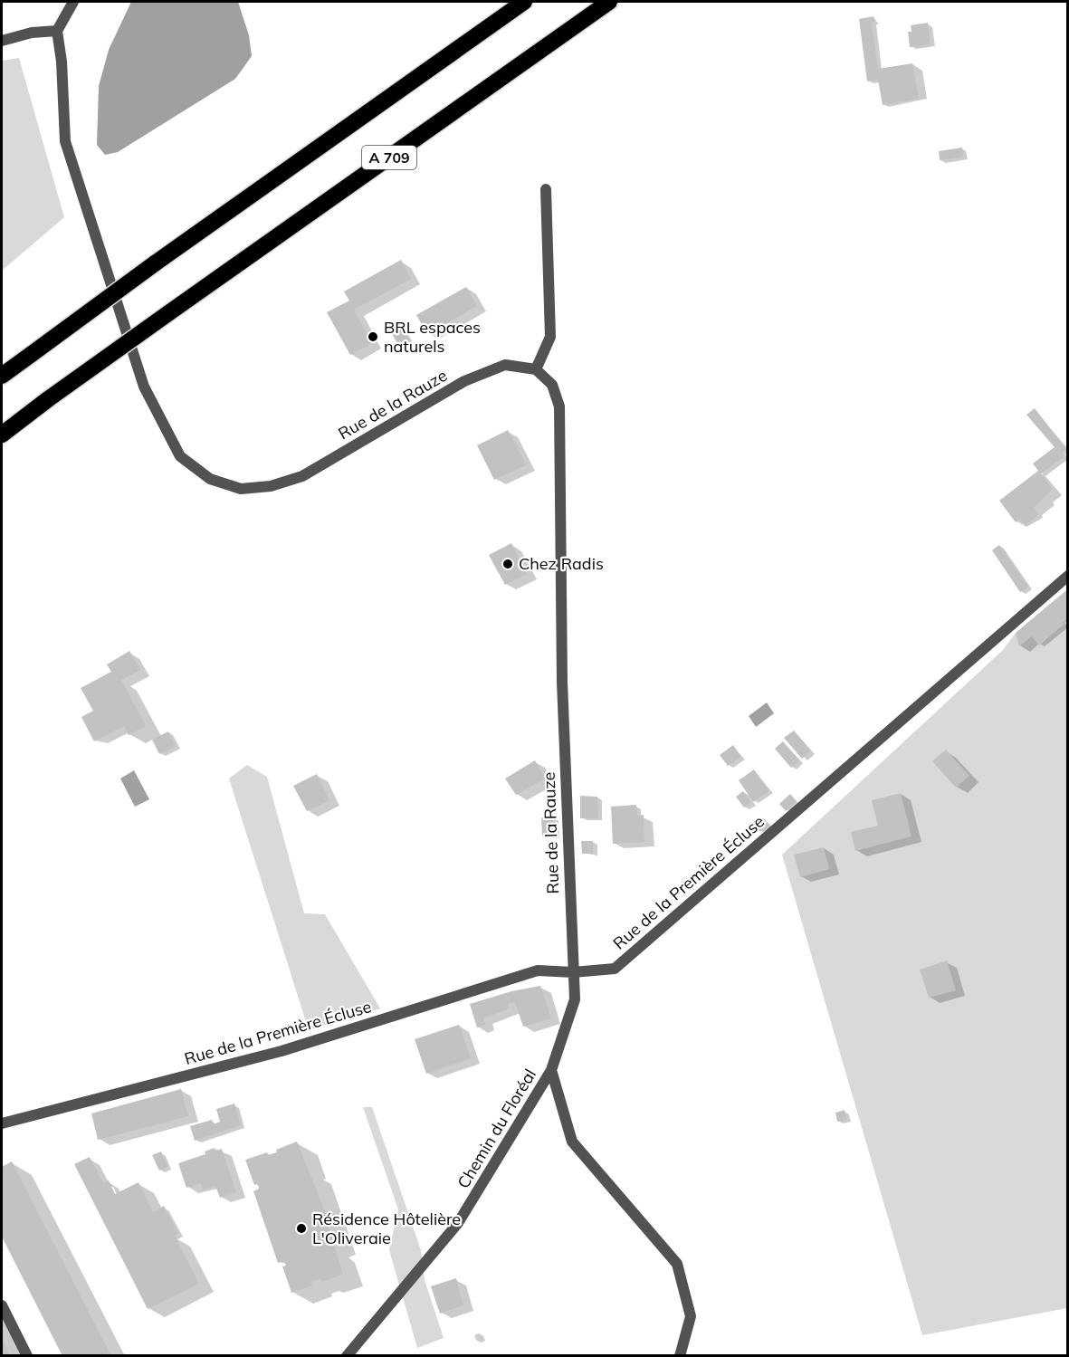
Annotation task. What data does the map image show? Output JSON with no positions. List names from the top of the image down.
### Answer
{
  "streets": {
    "highway": ["A 709"],
    "street": ["Rue de la Rauze", "Rue de la Première Écluse", "Chemin du Floréal"]
  },
  "crossings": [
    ["Rue de la Rauze", "Rue de la Première Écluse"],
    ["Rue de la Rauze", "Chemin du Floréal"]
  ],
  "places": ["BRL espaces naturels", "Chez Radis", "Résidence Hôtelière L'Oliveraie"]
}
